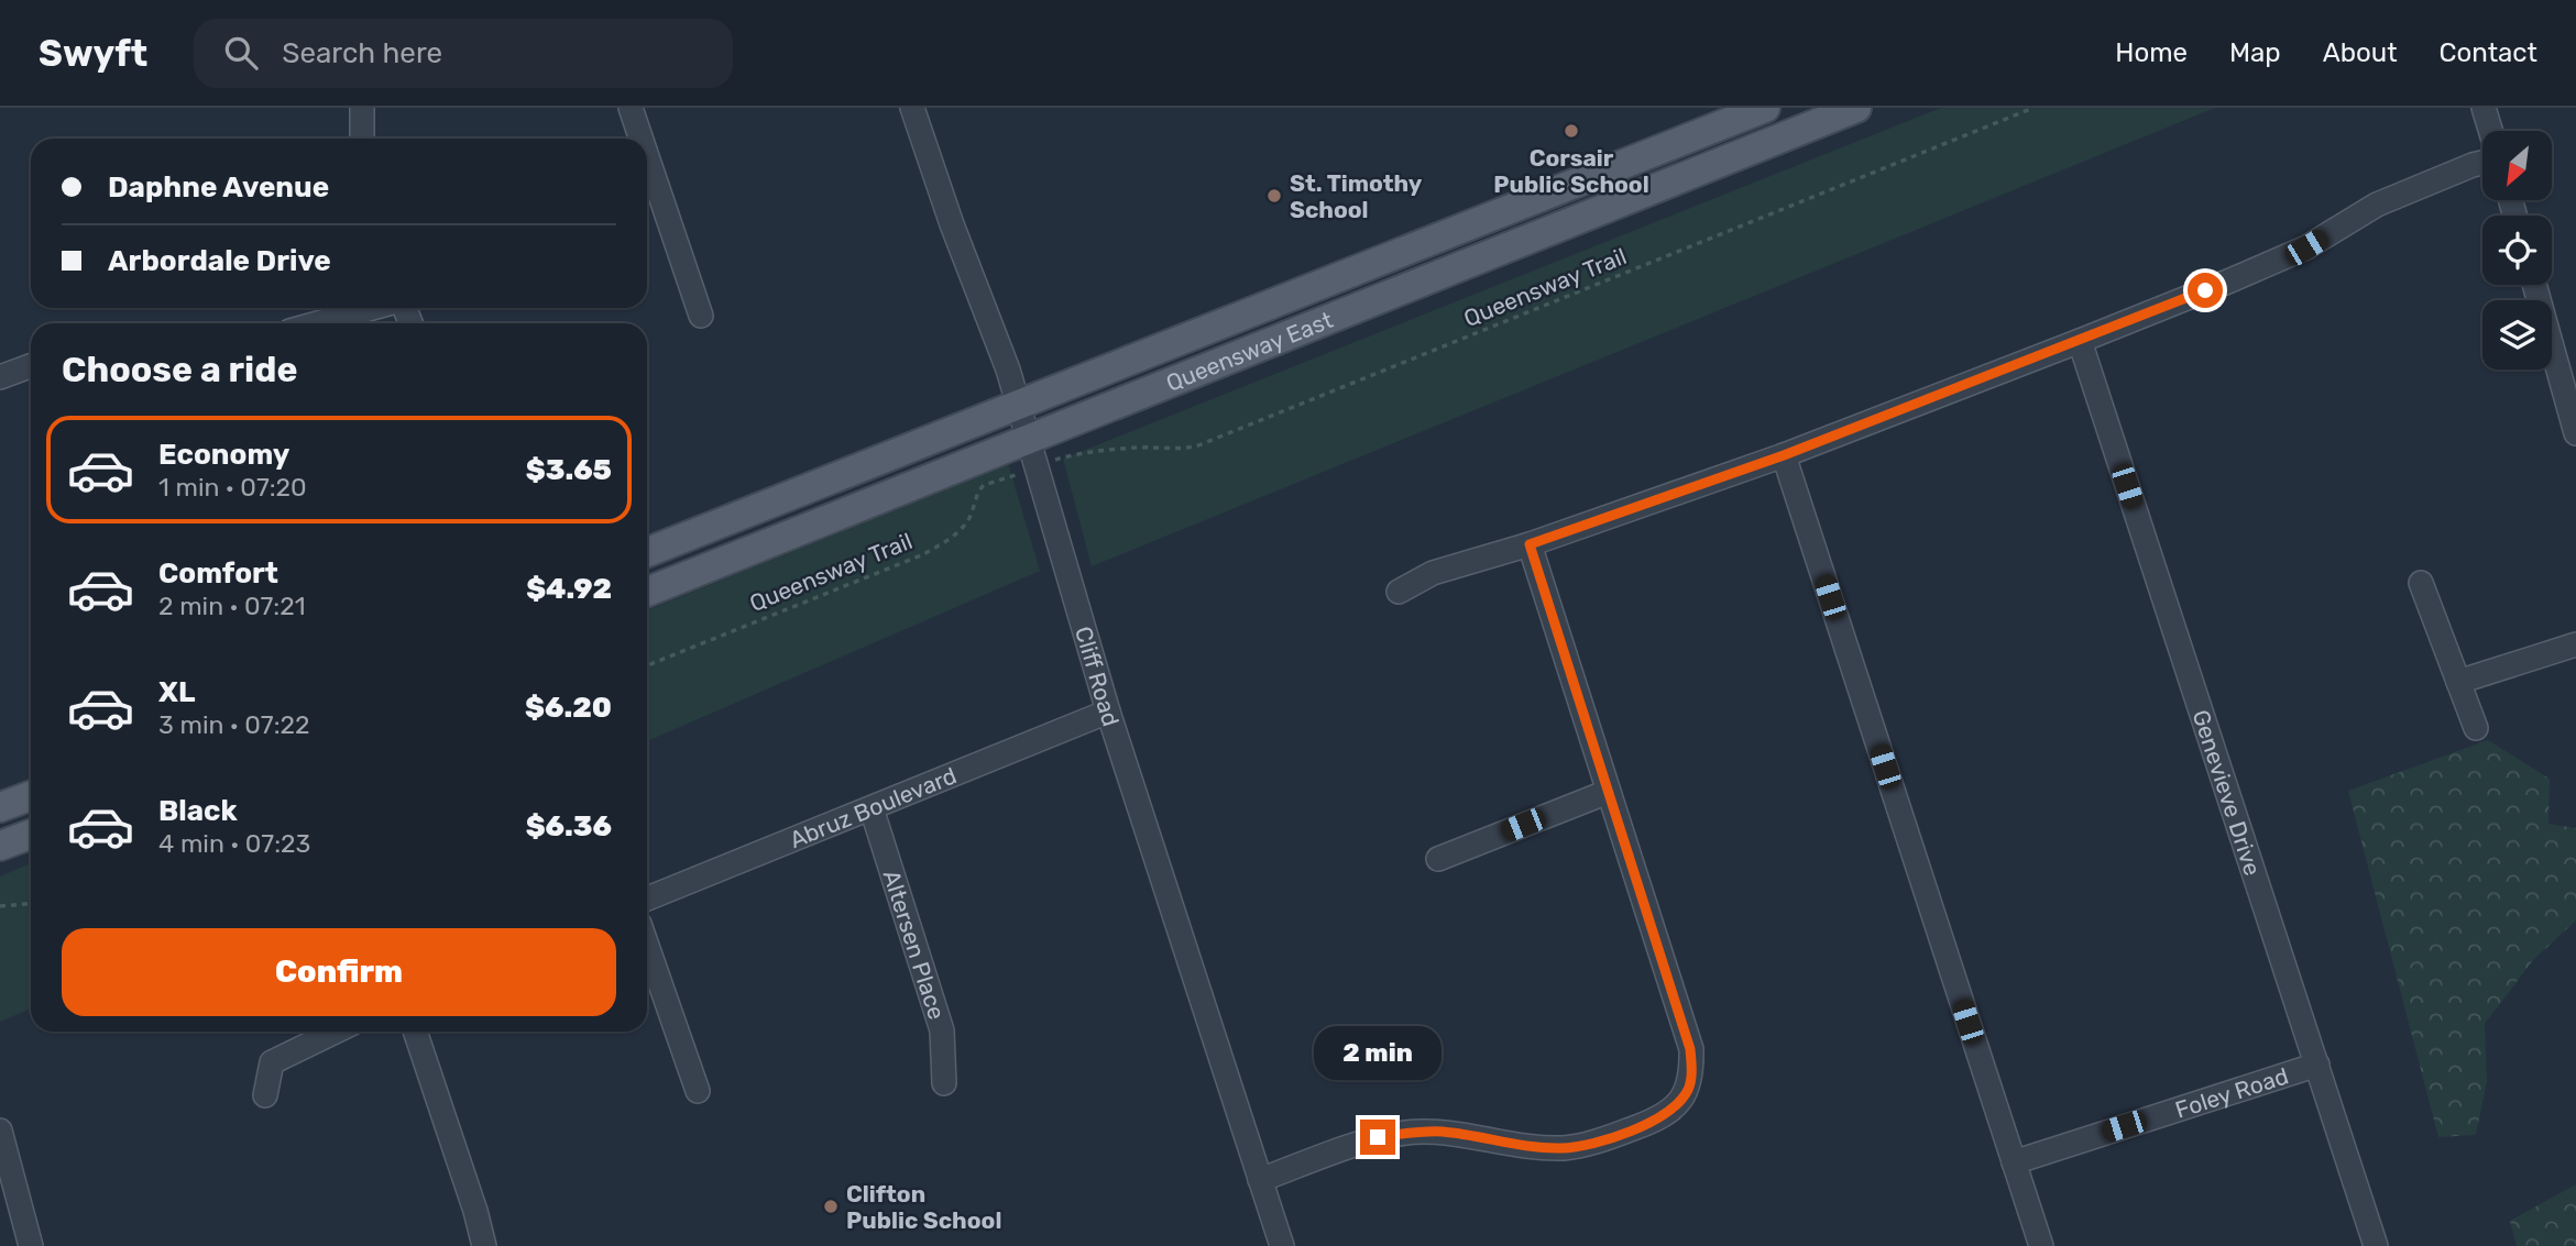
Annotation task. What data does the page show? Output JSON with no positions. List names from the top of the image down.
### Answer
{
  "streets": {
    "main road": ["Queensway East"],
    "street": [
      "Cliff Road",
      "Genevieve Drive",
      "Abruz Boulevard",
      "Altersen Place",
      "Foley Road"
    ],
    "path": ["Queensway Trail"]
  },
  "crossings": [
    ["Queensway East", "Cliff Road"],
    ["Cliff Road", "Abruz Boulevard"],
    ["Genevieve Drive", "Foley Road"],
    ["Abruz Boulevard", "Altersen Place"]
  ],
  "places": ["Corsair Public School", "St. Timothy School", "Clifton Public School"],
  "north": "bottom left",
  "page": {
    "header": "Swyft",
    "search": "Search here",
    "nav": [
      "Home",
      "Map",
      "About",
      "Contact"
    ],
    "banner": ["Daphne Avenue", "Arbordale Drive"],
    "heading": "Choose a ride",
    "list": [
      {
        "name": "Economy",
        "note": "1 min · 07:20",
        "value": "$3.65"
      },
      {
        "name": "Comfort",
        "note": "2 min · 07:21",
        "value": "$4.92"
      },
      {
        "name": "XL",
        "note": "3 min · 07:22",
        "value": "$6.20"
      },
      {
        "name": "Black",
        "note": "4 min · 07:23",
        "value": "$6.36"
      }
    ],
    "buttons": "Confirm",
    "bubble": "2 min"
  }
}
